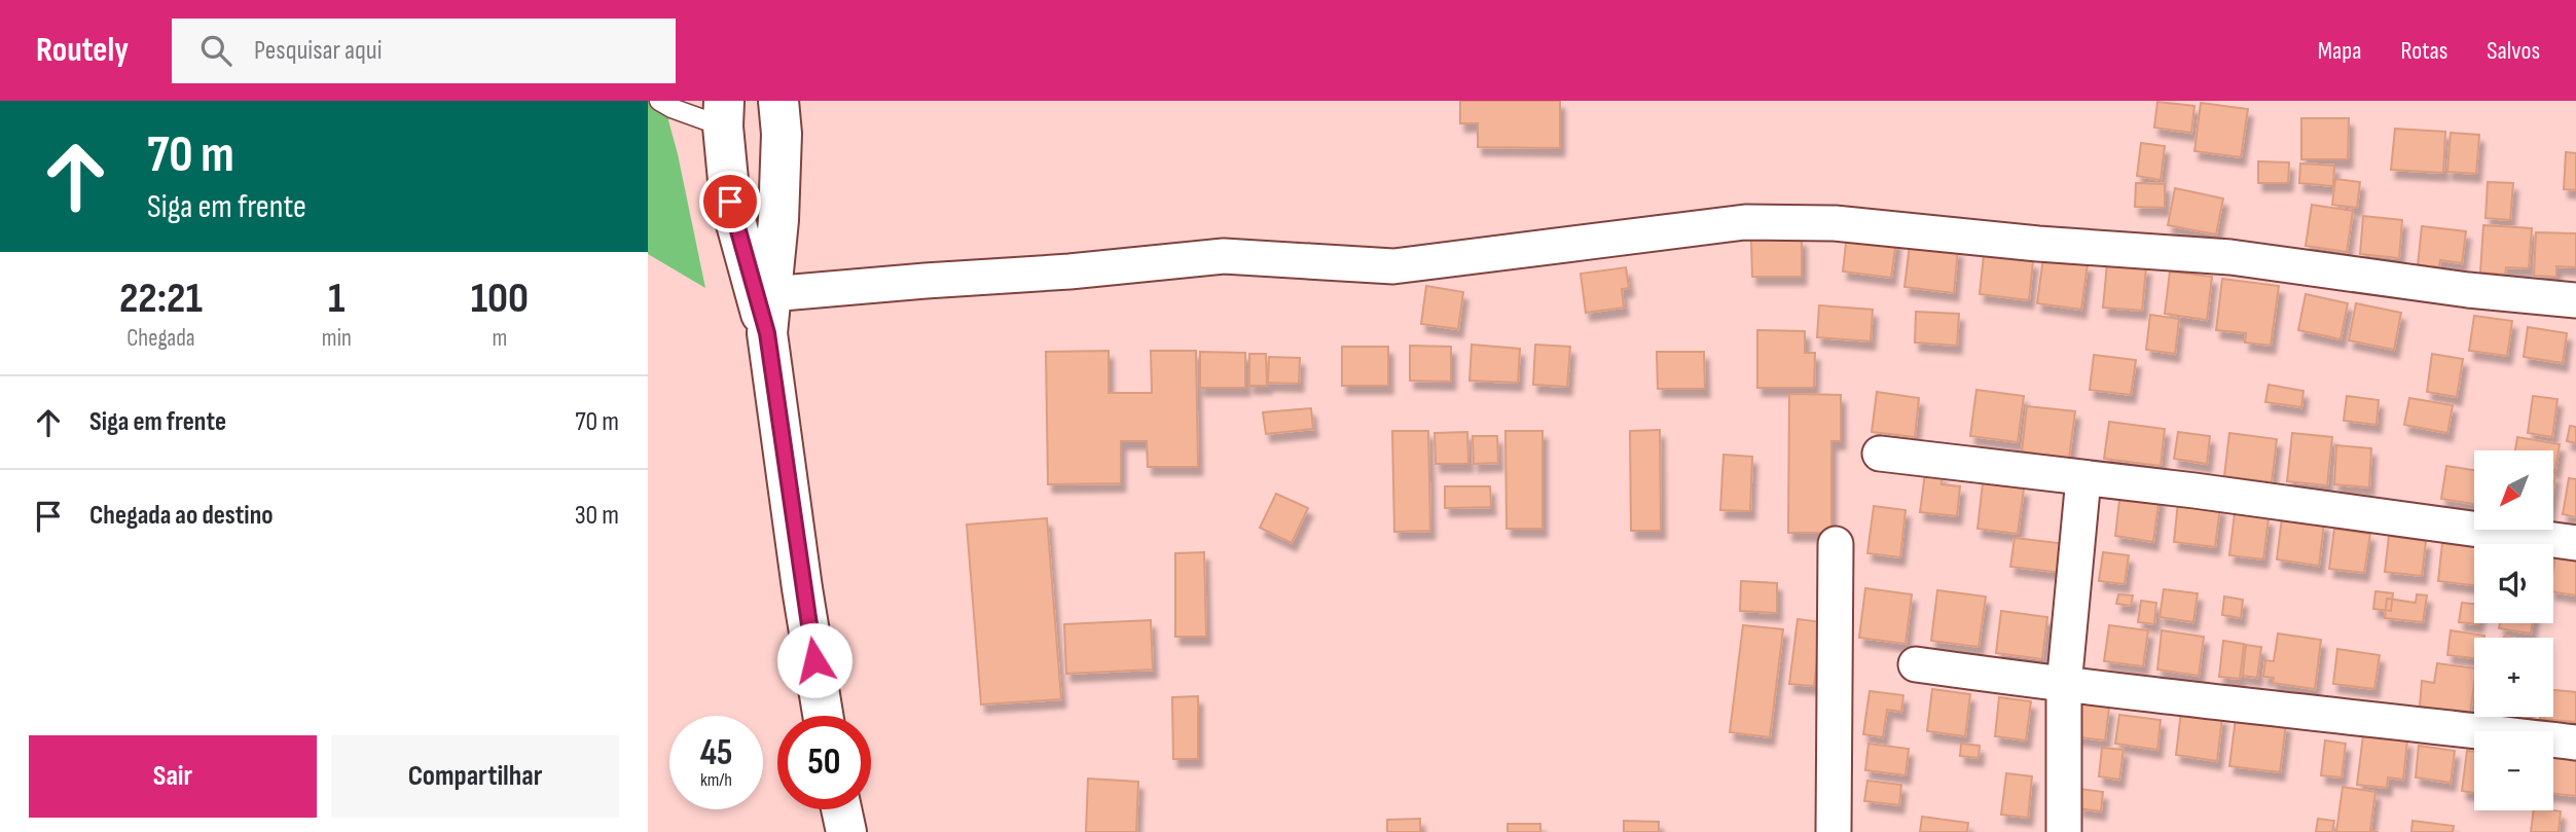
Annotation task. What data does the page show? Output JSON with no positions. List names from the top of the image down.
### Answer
{
  "north": "bottom left",
  "page": {
    "header": "Routely",
    "search": "Pesquisar aqui",
    "nav": ["Mapa", "Rotas", "Salvos"],
    "turn": ["70 m", "Siga em frente"],
    "eta": [
      "22:21",
      "Chegada",
      "1",
      "min",
      "100",
      "m"
    ],
    "list": [
      {
        "name": "Siga em frente",
        "value": "70 m"
      },
      {
        "name": "Chegada ao destino",
        "value": "30 m"
      }
    ],
    "map_buttons": ["+", "−"],
    "speed": "45 km/h",
    "limit": "50",
    "buttons": ["Sair", "Compartilhar"]
  }
}
